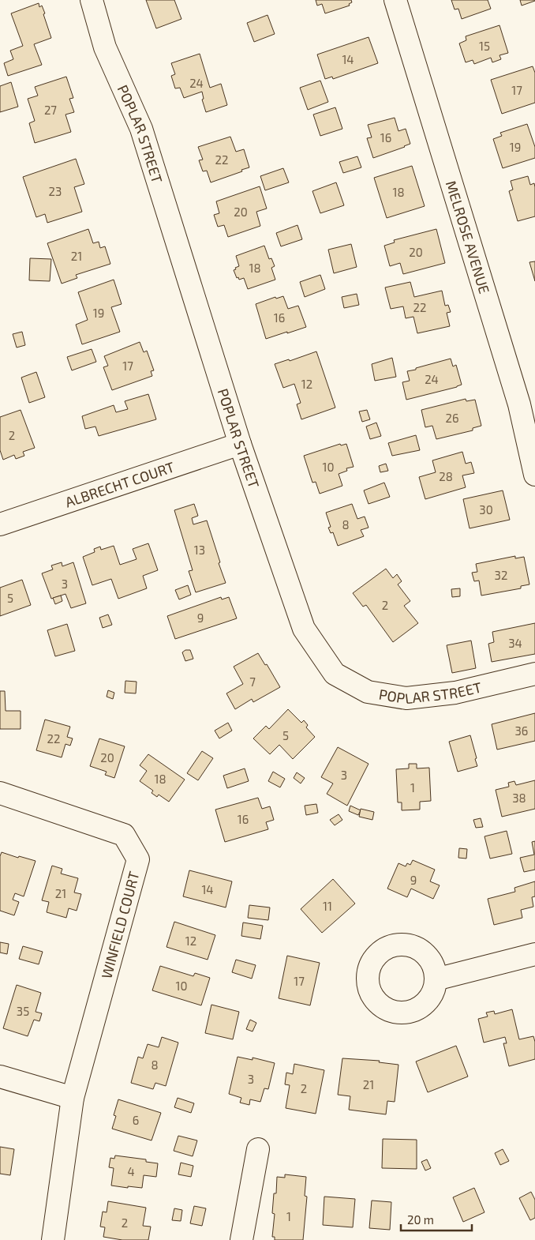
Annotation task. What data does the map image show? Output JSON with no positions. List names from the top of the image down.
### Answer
{
  "streets": {
    "street": [
      "POPLAR STREET",
      "MELROSE AVENUE",
      "ALBRECHT COURT",
      "WINFIELD COURT"
    ]
  },
  "crossings": [
    ["POPLAR STREET", "ALBRECHT COURT"]
  ],
  "house_numbers": [
    "15",
    "14",
    "24",
    "17",
    "27",
    "16",
    "19",
    "22",
    "23",
    "18",
    "20",
    "20",
    "21",
    "18",
    "22",
    "19",
    "16",
    "17",
    "24",
    "12",
    "26",
    "2",
    "10",
    "28",
    "30",
    "8",
    "13",
    "32",
    "3",
    "5",
    "2",
    "9",
    "34",
    "7",
    "36",
    "5",
    "22",
    "20",
    "3",
    "18",
    "1",
    "38",
    "16",
    "9",
    "14",
    "21",
    "11",
    "12",
    "17",
    "10",
    "35",
    "8",
    "3",
    "21",
    "2",
    "6",
    "4",
    "1",
    "2"
  ],
  "scale_bar": "20 m"
}
